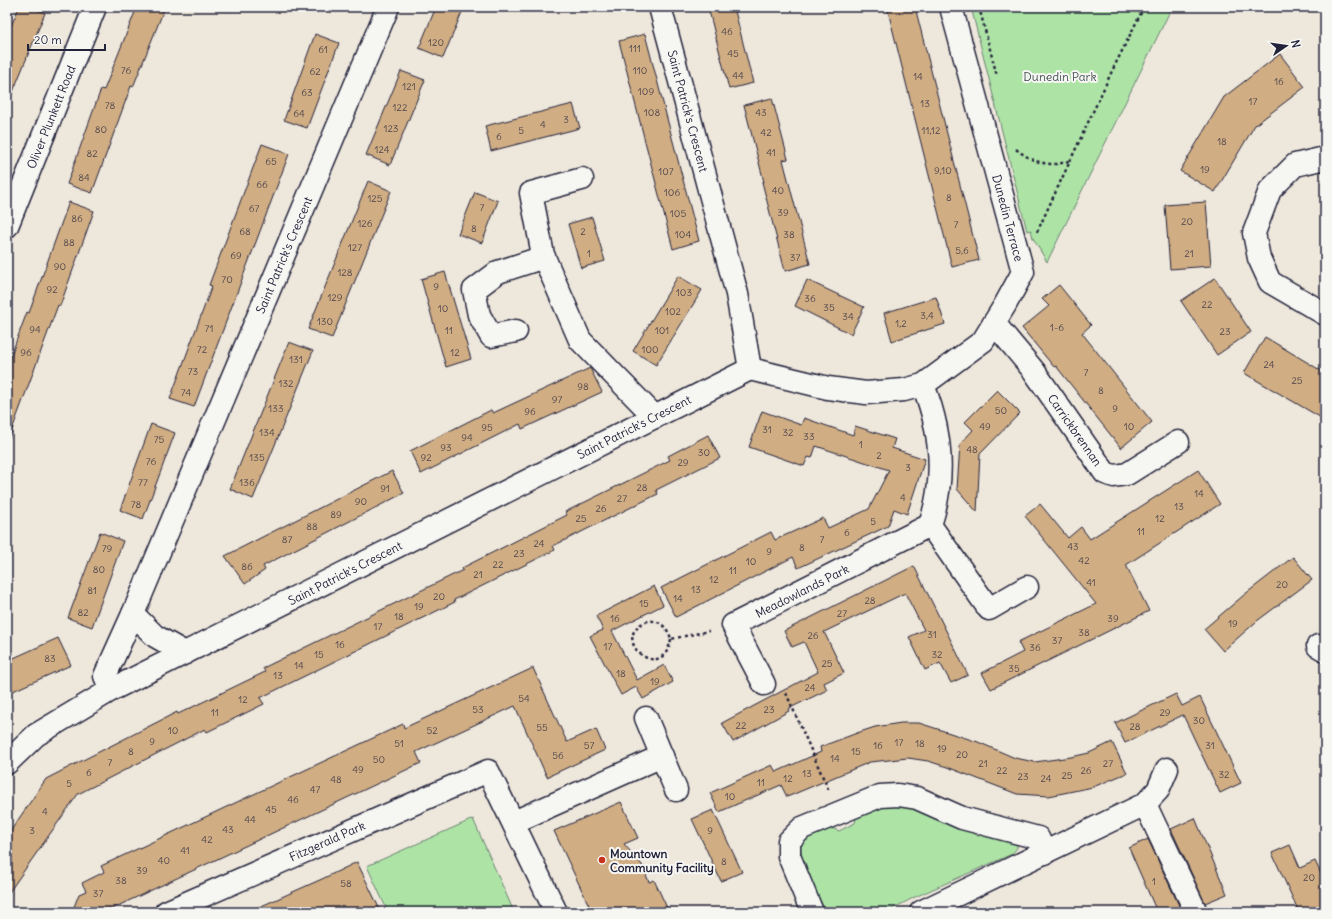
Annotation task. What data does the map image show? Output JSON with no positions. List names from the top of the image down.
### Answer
{
  "streets": {
    "street": [
      "Saint Patrick's Crescent",
      "Oliver Plunkett Road",
      "Dunedin Terrace",
      "Carrickbrennan",
      "Meadowlands Park",
      "Fitzgerald Park"
    ]
  },
  "crossings": [
    ["Saint Patrick's Crescent", "Dunedin Terrace"],
    ["Dunedin Terrace", "Carrickbrennan"]
  ],
  "parks": ["Dunedin Park"],
  "places": ["Mountown Community Facility"],
  "house_numbers": [
    "46",
    "120",
    "111",
    "61",
    "45",
    "76",
    "110",
    "62",
    "44",
    "14",
    "16",
    "121",
    "109",
    "63",
    "17",
    "13",
    "78",
    "122",
    "108",
    "43",
    "64",
    "3",
    "4",
    "123",
    "80",
    "5",
    "11,12",
    "42",
    "6",
    "18",
    "124",
    "41",
    "82",
    "65",
    "19",
    "9,10",
    "107",
    "84",
    "66",
    "40",
    "106",
    "8",
    "125",
    "7",
    "67",
    "39",
    "105",
    "86",
    "20",
    "126",
    "7",
    "8",
    "68",
    "2",
    "104",
    "38",
    "88",
    "127",
    "5,6",
    "1",
    "21",
    "69",
    "37",
    "90",
    "128",
    "70",
    "9",
    "92",
    "103",
    "129",
    "36",
    "22",
    "35",
    "10",
    "102",
    "3,4",
    "34",
    "130",
    "1,2",
    "1-6",
    "71",
    "94",
    "11",
    "101",
    "23",
    "72",
    "100",
    "96",
    "12",
    "131",
    "24",
    "73",
    "7",
    "25",
    "132",
    "98",
    "8",
    "74",
    "97",
    "133",
    "9",
    "50",
    "96",
    "49",
    "10",
    "95",
    "31",
    "134",
    "32",
    "33",
    "94",
    "75",
    "1",
    "93",
    "48",
    "30",
    "2",
    "135",
    "92",
    "76",
    "29",
    "3",
    "77",
    "136",
    "28",
    "91",
    "14",
    "4",
    "27",
    "90",
    "78",
    "13",
    "26",
    "89",
    "25",
    "12",
    "5",
    "88",
    "11",
    "6",
    "87",
    "7",
    "24",
    "43",
    "8",
    "79",
    "9",
    "23",
    "42",
    "10",
    "22",
    "86",
    "80",
    "11",
    "21",
    "12",
    "41",
    "20",
    "13",
    "81",
    "20",
    "14",
    "28",
    "15",
    "19",
    "82",
    "27",
    "18",
    "16",
    "39",
    "19",
    "17",
    "38",
    "31",
    "26",
    "37",
    "16",
    "17",
    "36",
    "15",
    "32",
    "83",
    "25",
    "14",
    "35",
    "18",
    "13",
    "19",
    "24",
    "54",
    "12",
    "53",
    "23",
    "11",
    "29",
    "30",
    "22",
    "28",
    "55",
    "10",
    "52",
    "9",
    "17",
    "51",
    "18",
    "57",
    "16",
    "31",
    "19",
    "8",
    "15",
    "20",
    "56",
    "14",
    "50",
    "7",
    "21",
    "27",
    "49",
    "22",
    "26",
    "6",
    "13",
    "32",
    "25",
    "23",
    "12",
    "24",
    "48",
    "11",
    "5",
    "47",
    "10",
    "46",
    "45",
    "4",
    "44",
    "43",
    "3",
    "9",
    "42",
    "41",
    "40",
    "8",
    "39",
    "20",
    "38",
    "1",
    "58",
    "37"
  ],
  "scale_bar": "20 m",
  "north": "right"
}
